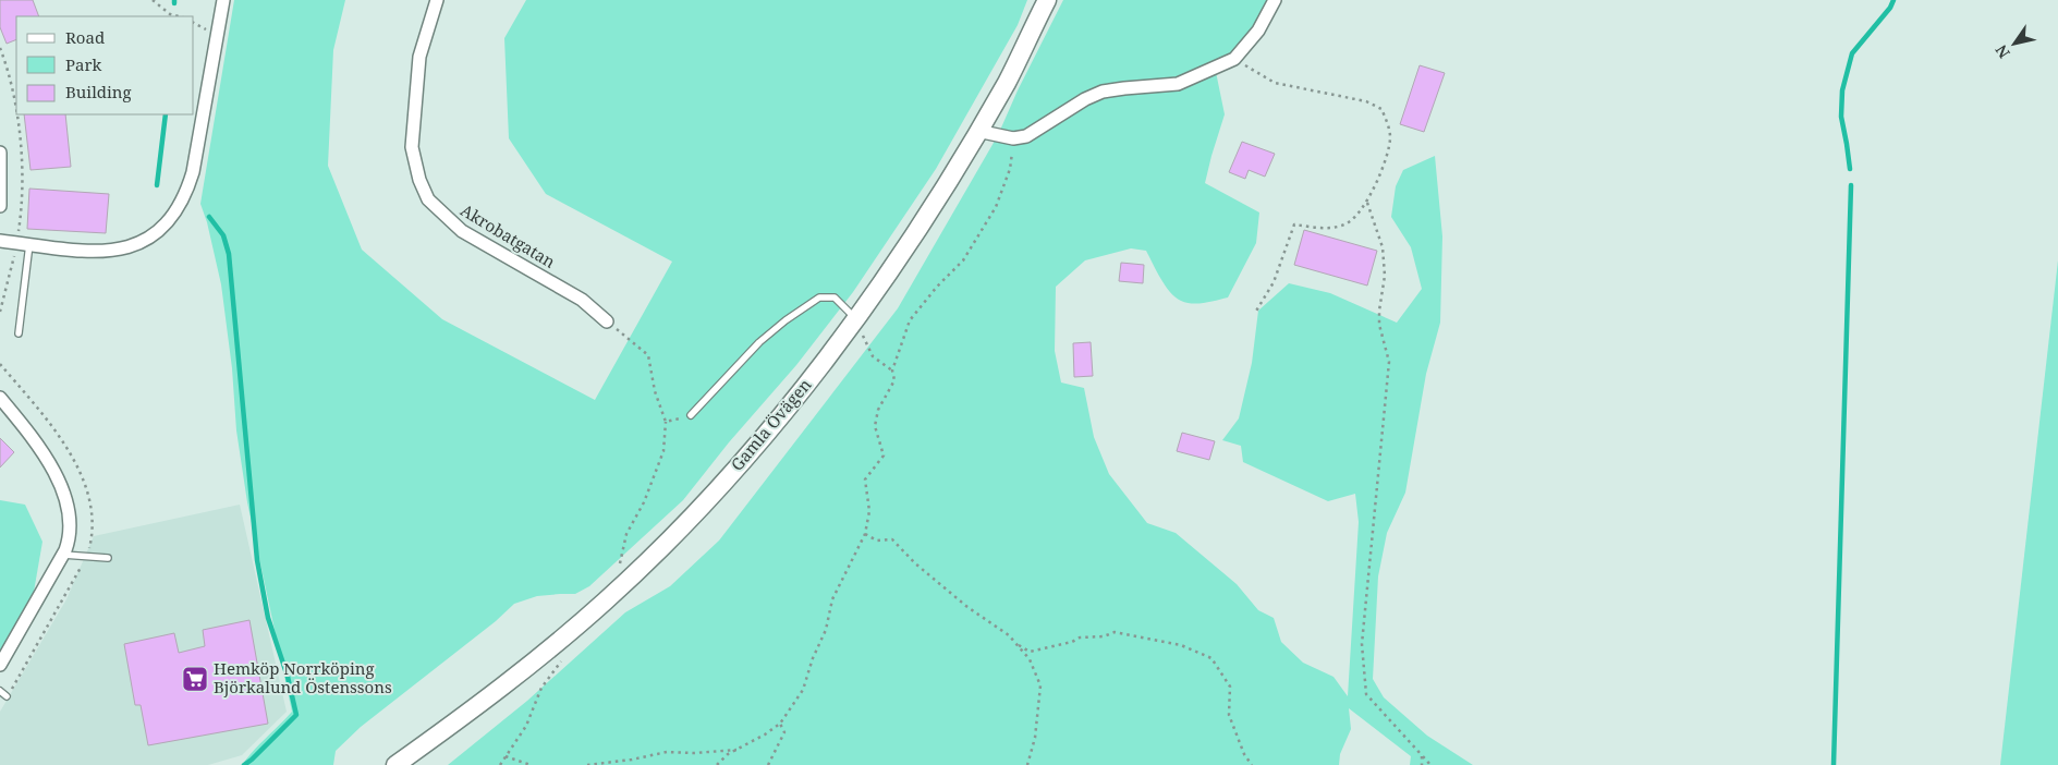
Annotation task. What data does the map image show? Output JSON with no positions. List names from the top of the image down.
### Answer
{
  "streets": {
    "main road": ["Gamla Övägen"],
    "street": ["Akrobatgatan"]
  },
  "places": {
    "supermarket": ["Hemköp Norrköping Björkalund Östenssons"]
  },
  "legend": ["Road", "Park", "Building"],
  "north": "bottom left"
}
